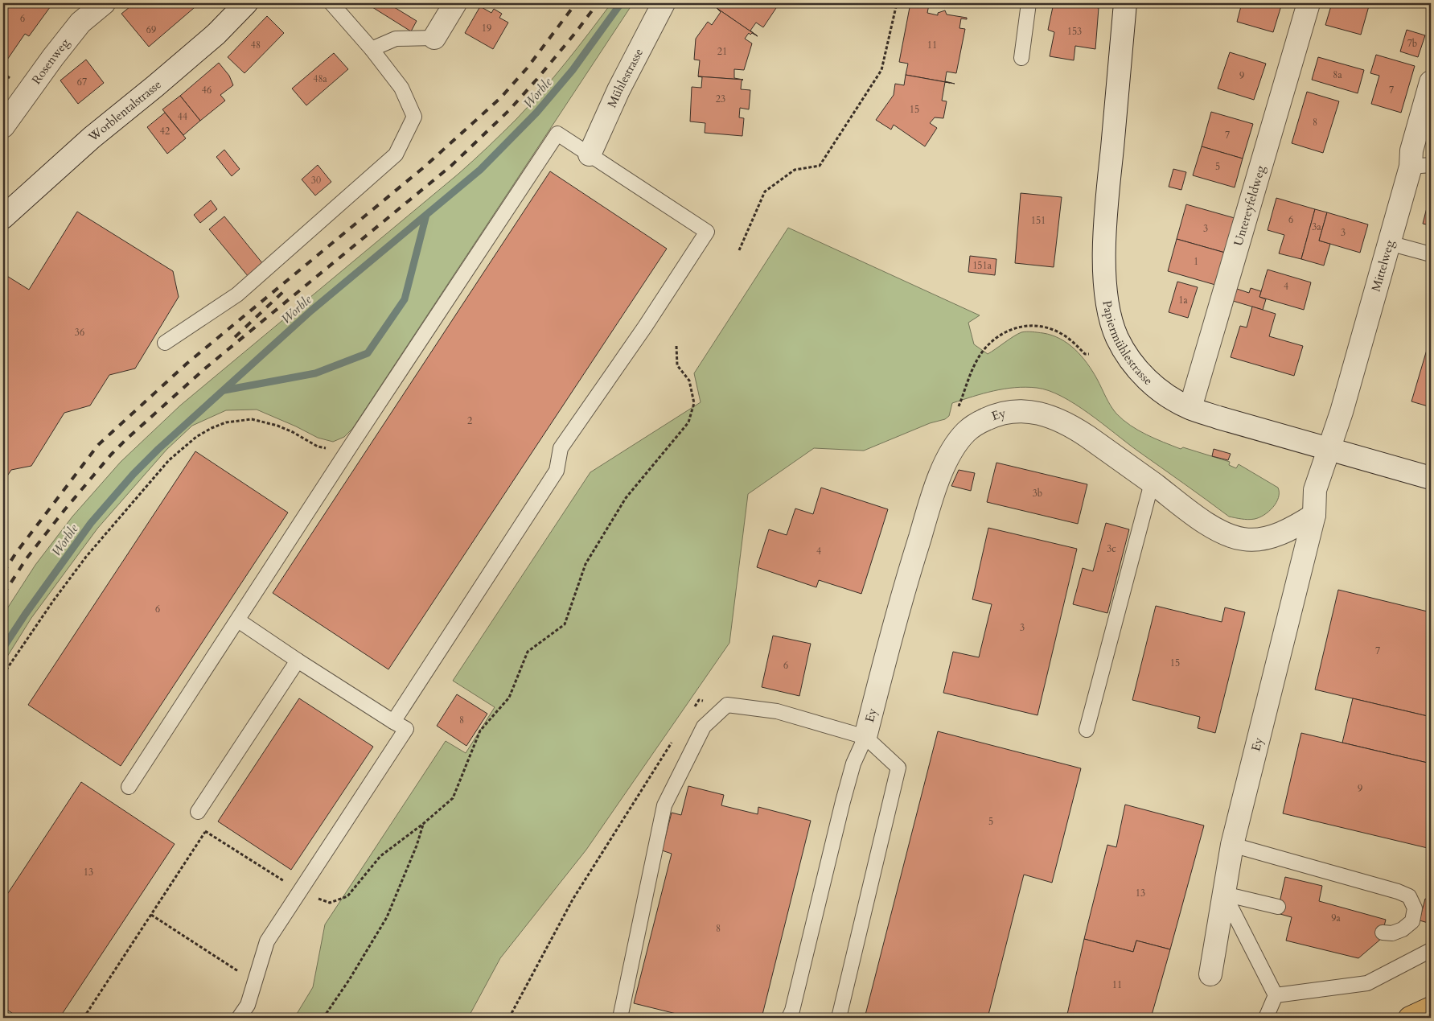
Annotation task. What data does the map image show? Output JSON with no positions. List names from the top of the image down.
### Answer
{
  "streets": {
    "street": [
      "Rosenweg",
      "Mühlestrasse",
      "Worblentalstrasse",
      "Untereyfeldweg",
      "Mittelweg",
      "Papiermühlestrasse",
      "Ey"
    ]
  },
  "crossings": [
    ["Untereyfeldweg", "Papiermühlestrasse"],
    ["Mittelweg", "Papiermühlestrasse"],
    ["Mittelweg", "Ey"],
    ["Papiermühlestrasse", "Ey"]
  ],
  "water": ["Worble"],
  "house_numbers": [
    "6",
    "19",
    "69",
    "153",
    "7b",
    "48",
    "11",
    "21",
    "8a",
    "9",
    "48a",
    "67",
    "46",
    "7",
    "23",
    "15",
    "44",
    "8",
    "42",
    "7",
    "5",
    "30",
    "6",
    "151",
    "3a",
    "3",
    "3",
    "1",
    "151a",
    "4",
    "1a",
    "36",
    "2",
    "3b",
    "3c",
    "4",
    "6",
    "3",
    "7",
    "15",
    "6",
    "8",
    "9",
    "5",
    "13",
    "13",
    "9a",
    "8",
    "11"
  ]
}
